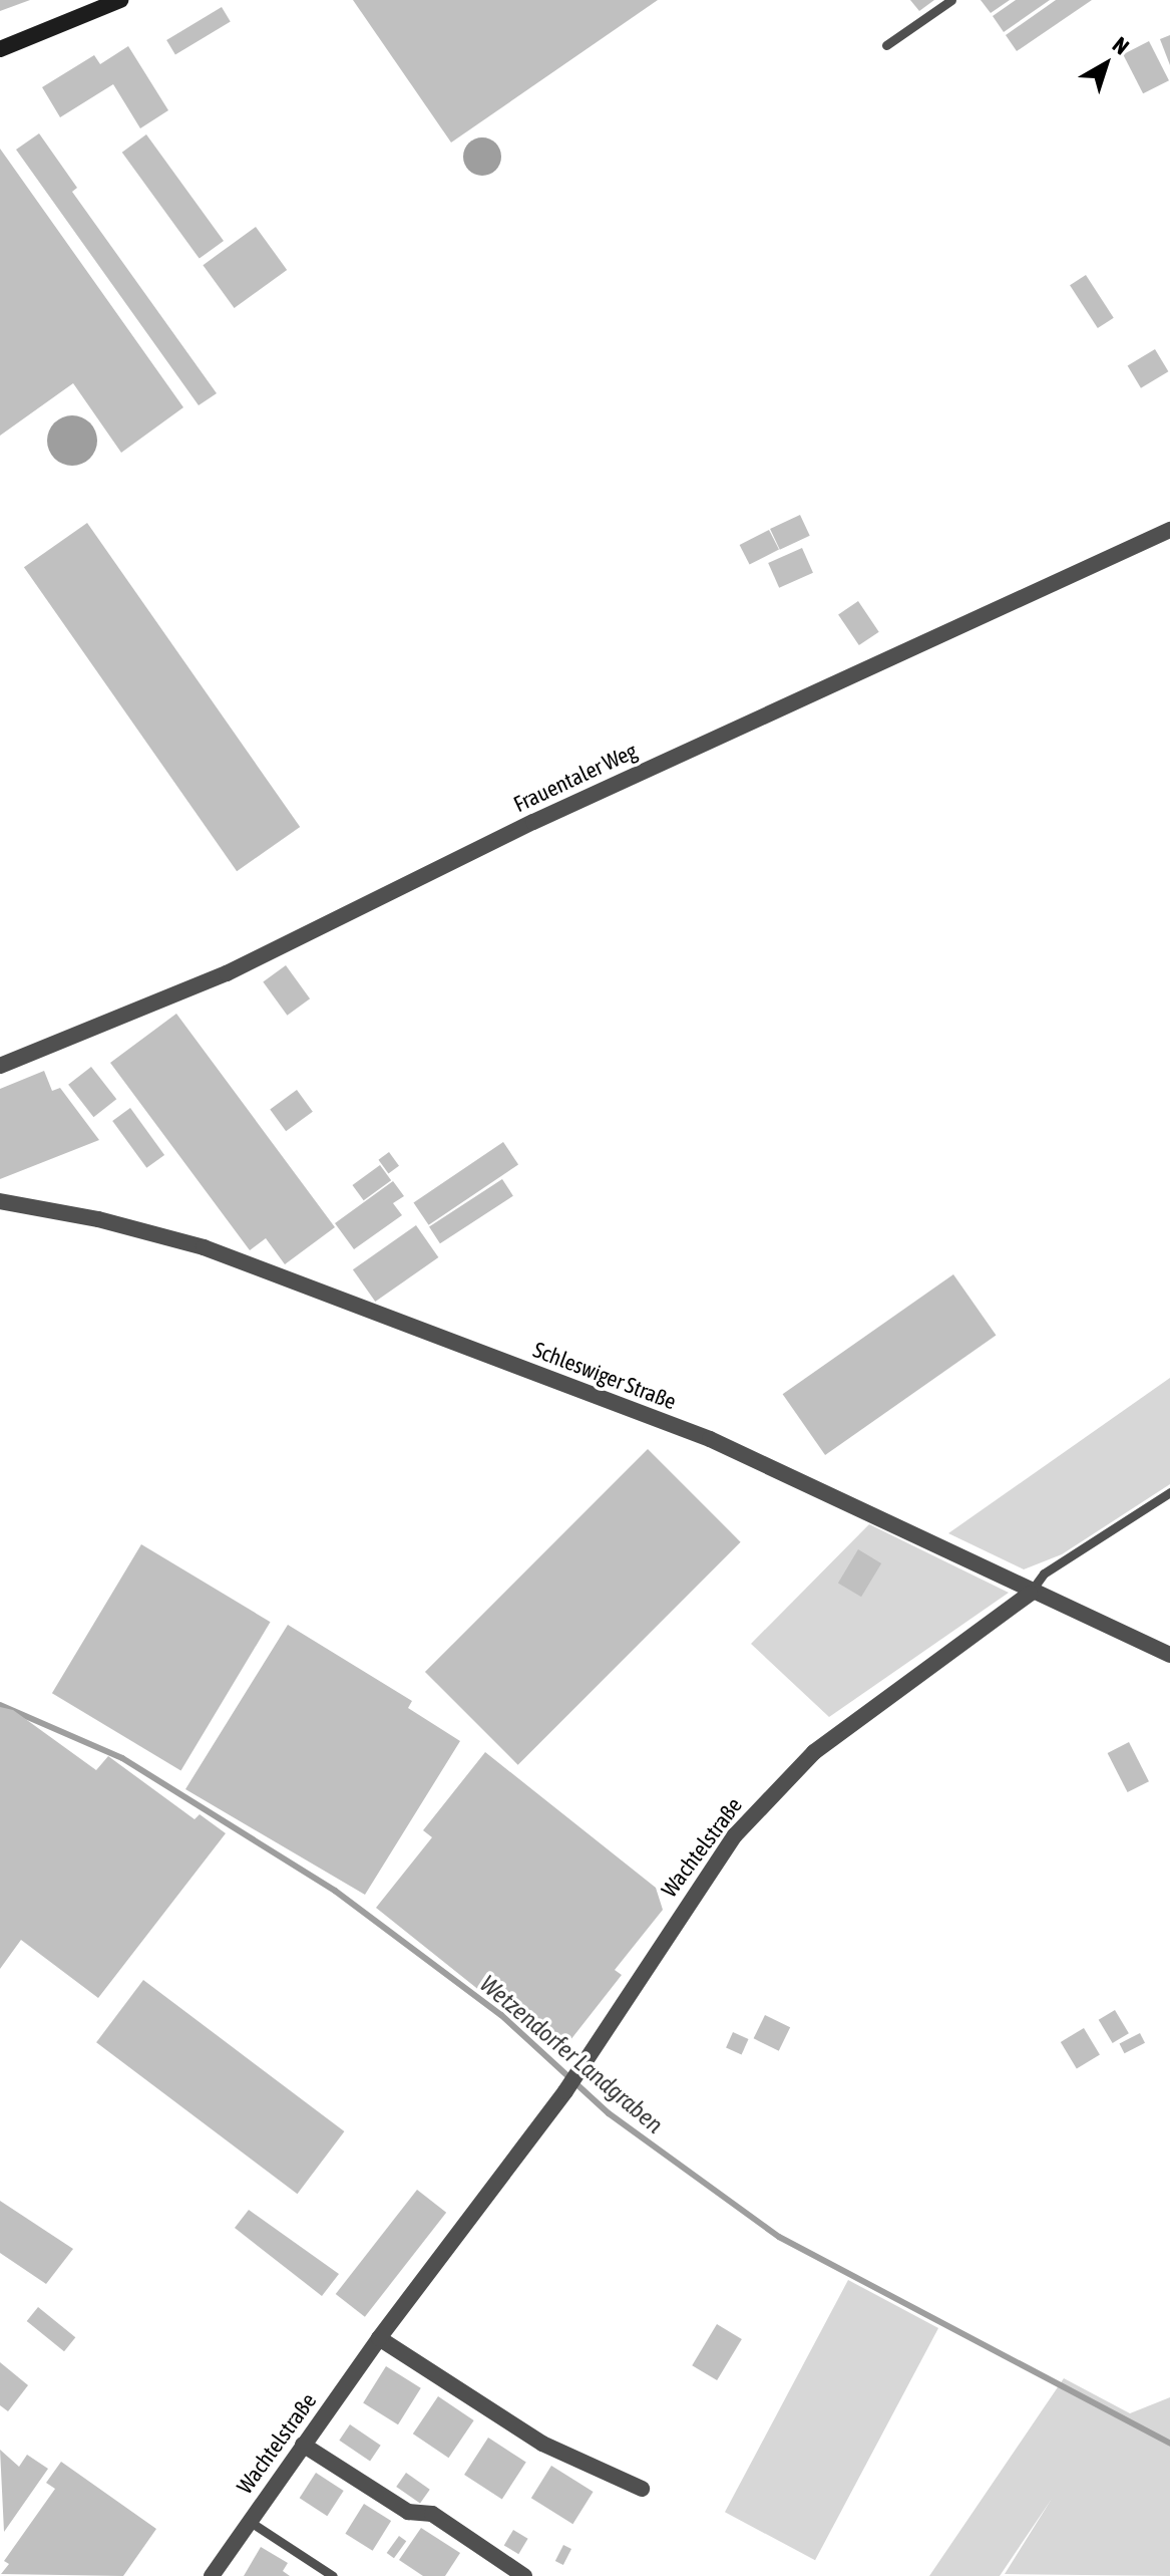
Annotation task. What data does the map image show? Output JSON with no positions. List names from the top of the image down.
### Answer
{
  "streets": {
    "street": ["Frauentaler Weg", "Schleswiger Straße", "Wachtelstraße"]
  },
  "crossings": [
    ["Schleswiger Straße", "Wachtelstraße"]
  ],
  "water": ["Wetzendorfer Landgraben"],
  "north": "top right"
}
